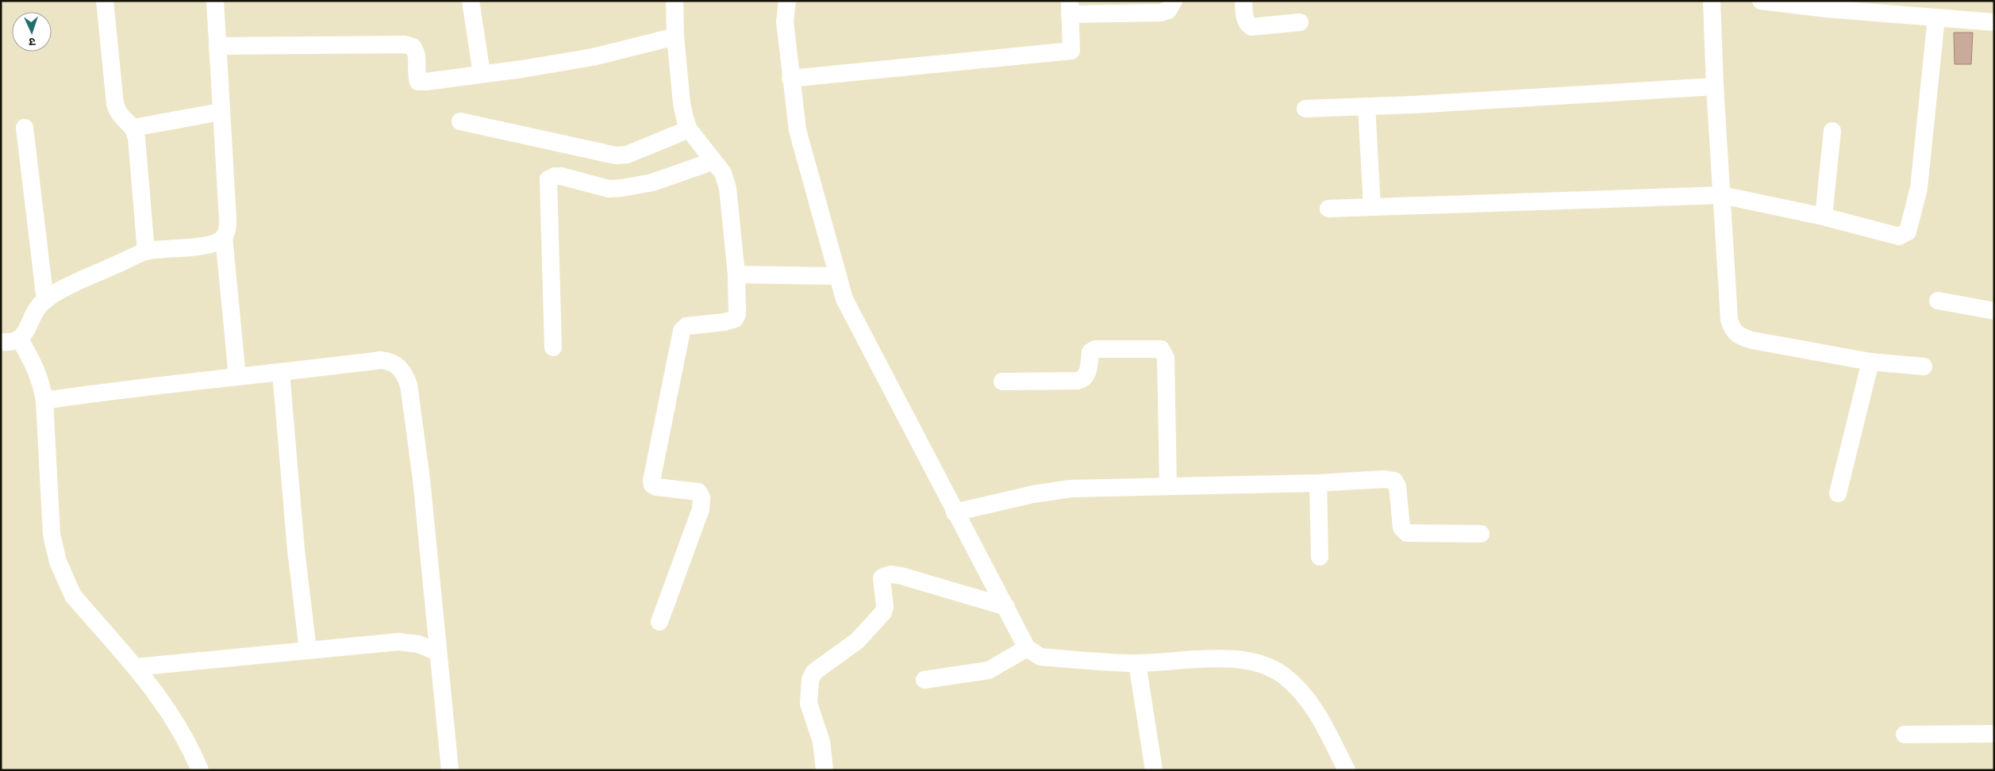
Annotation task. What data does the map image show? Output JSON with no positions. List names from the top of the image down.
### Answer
{
  "north": "bottom"
}
